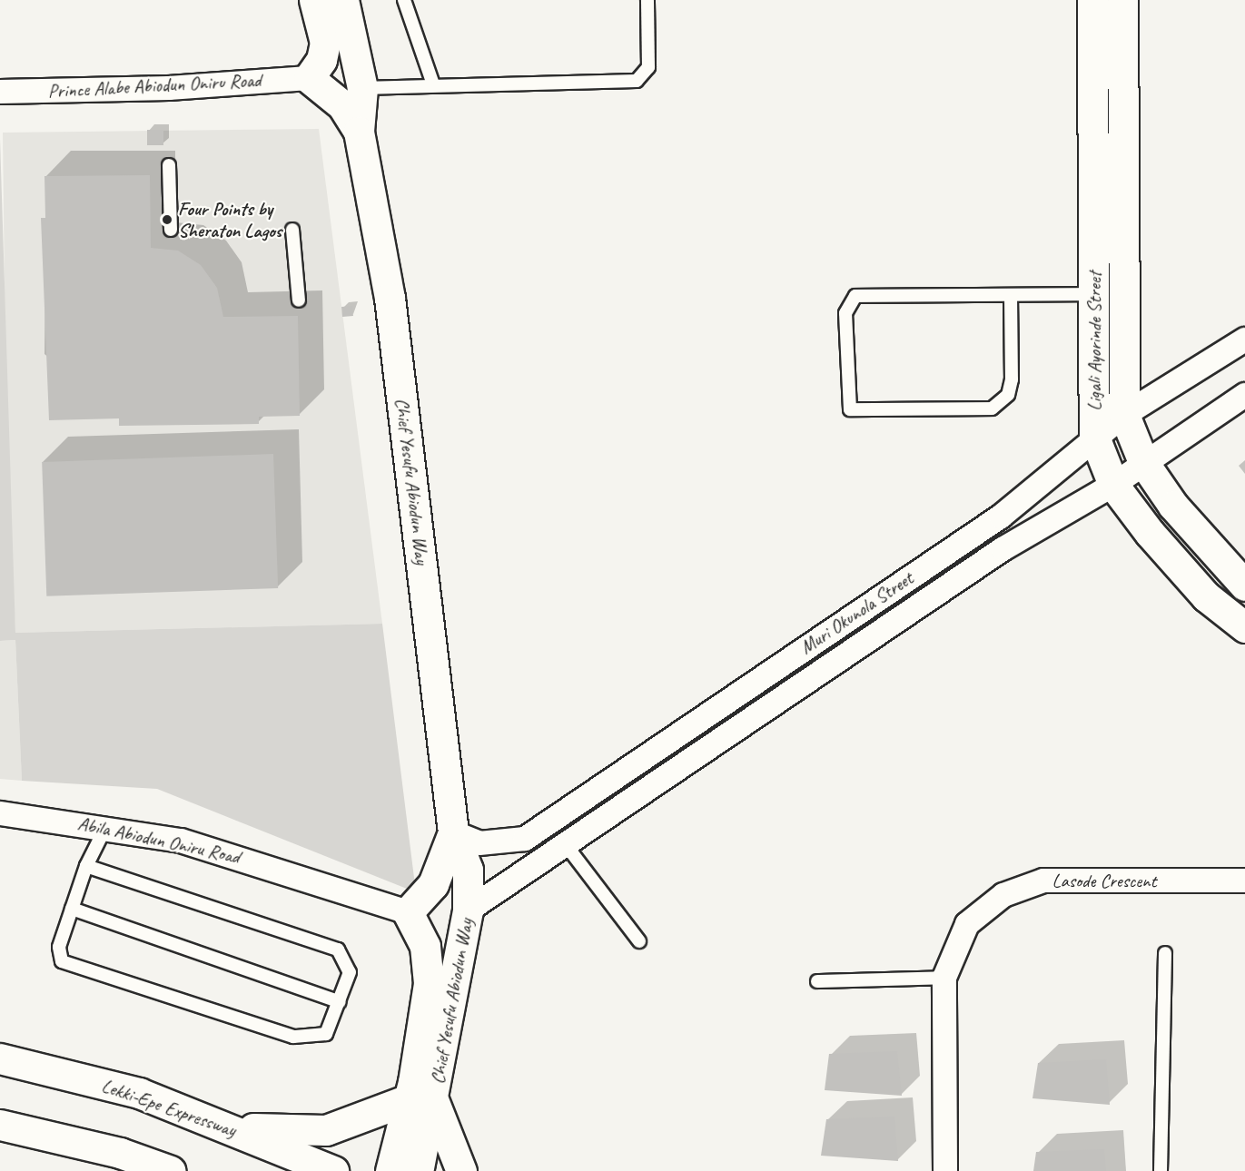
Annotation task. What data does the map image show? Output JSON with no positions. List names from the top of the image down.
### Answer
{
  "streets": {
    "main road": ["Ligali Ayorinde Street", "Chief Yesufu Abiodun Way", "Lekki-Epe Expressway"],
    "street": [
      "Prince Alabe Abiodun Oniru Road",
      "Muri Okunola Street",
      "Abila Abiodun Oniru Road",
      "Lasode Crescent"
    ]
  },
  "crossings": [
    ["Ligali Ayorinde Street", "Muri Okunola Street"],
    ["Chief Yesufu Abiodun Way", "Muri Okunola Street"],
    ["Chief Yesufu Abiodun Way", "Abila Abiodun Oniru Road"]
  ],
  "places": ["Four Points by Sheraton Lagos"]
}
